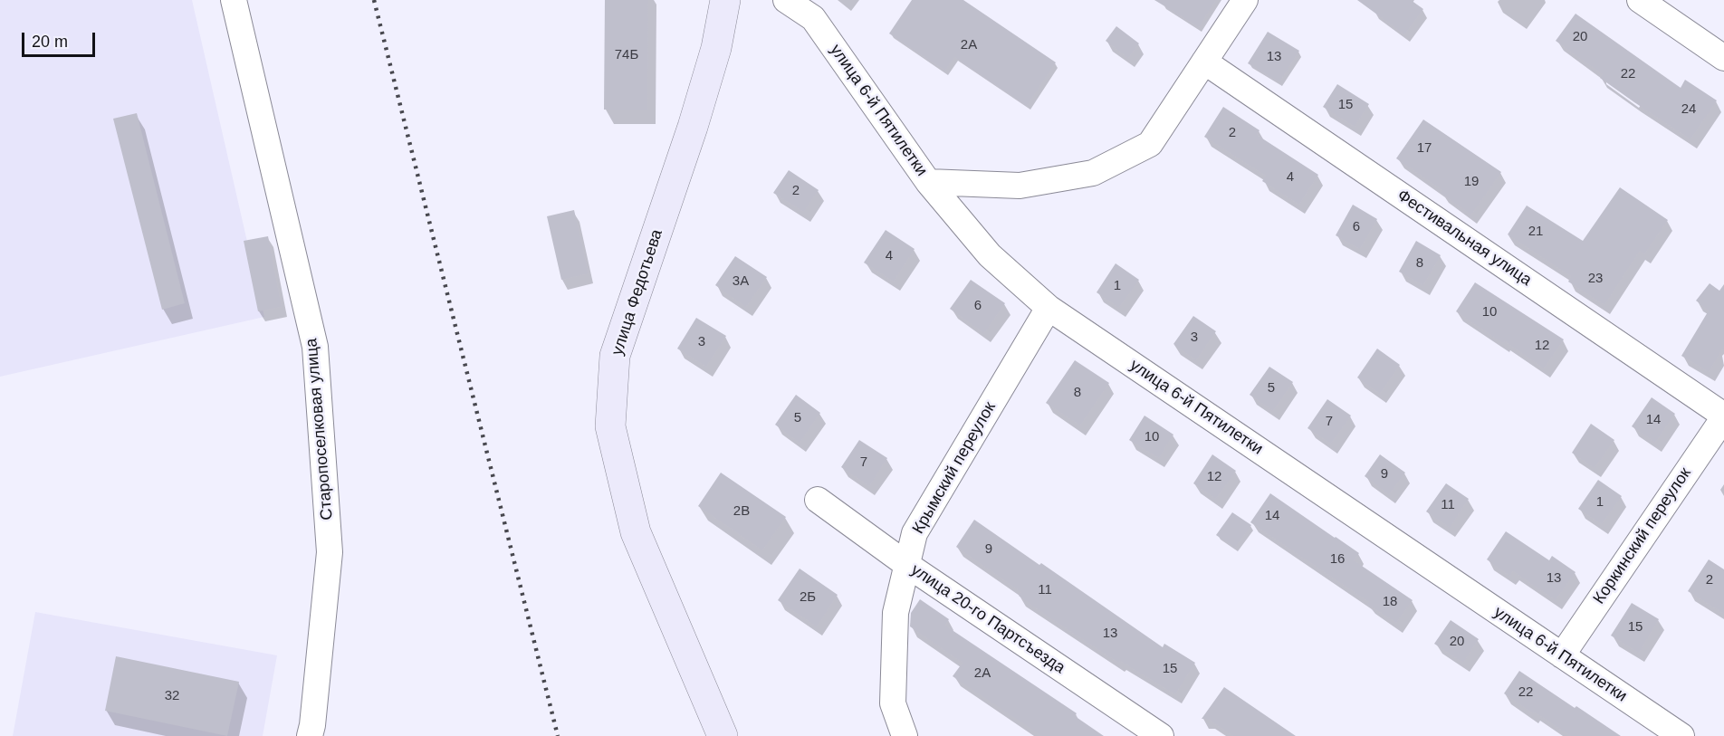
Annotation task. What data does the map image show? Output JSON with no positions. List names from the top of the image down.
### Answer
{
  "streets": {
    "main road": ["улица Федотьева"],
    "street": [
      "улица 6-й Пятилетки",
      "Фестивальная улица",
      "Старопоселковая улица",
      "Крымский переулок",
      "Коркинский переулок",
      "улица 20-го Партсъезда"
    ]
  },
  "crossings": [
    ["улица 6-й Пятилетки", "Крымский переулок"],
    ["улица 6-й Пятилетки", "Коркинский переулок"],
    ["Фестивальная улица", "Коркинский переулок"],
    ["Крымский переулок", "улица 20-го Партсъезда"]
  ],
  "house_numbers": [
    "20",
    "2A",
    "74Б",
    "13",
    "22",
    "15",
    "24",
    "2",
    "17",
    "4",
    "19",
    "2",
    "6",
    "21",
    "4",
    "8",
    "23",
    "3А",
    "1",
    "6",
    "10",
    "3",
    "3",
    "12",
    "5",
    "8",
    "5",
    "14",
    "7",
    "10",
    "7",
    "9",
    "12",
    "1",
    "11",
    "2В",
    "14",
    "9",
    "16",
    "13",
    "2",
    "11",
    "2Б",
    "18",
    "15",
    "13",
    "20",
    "15",
    "2А",
    "22",
    "32"
  ],
  "scale_bar": "20 m"
}
